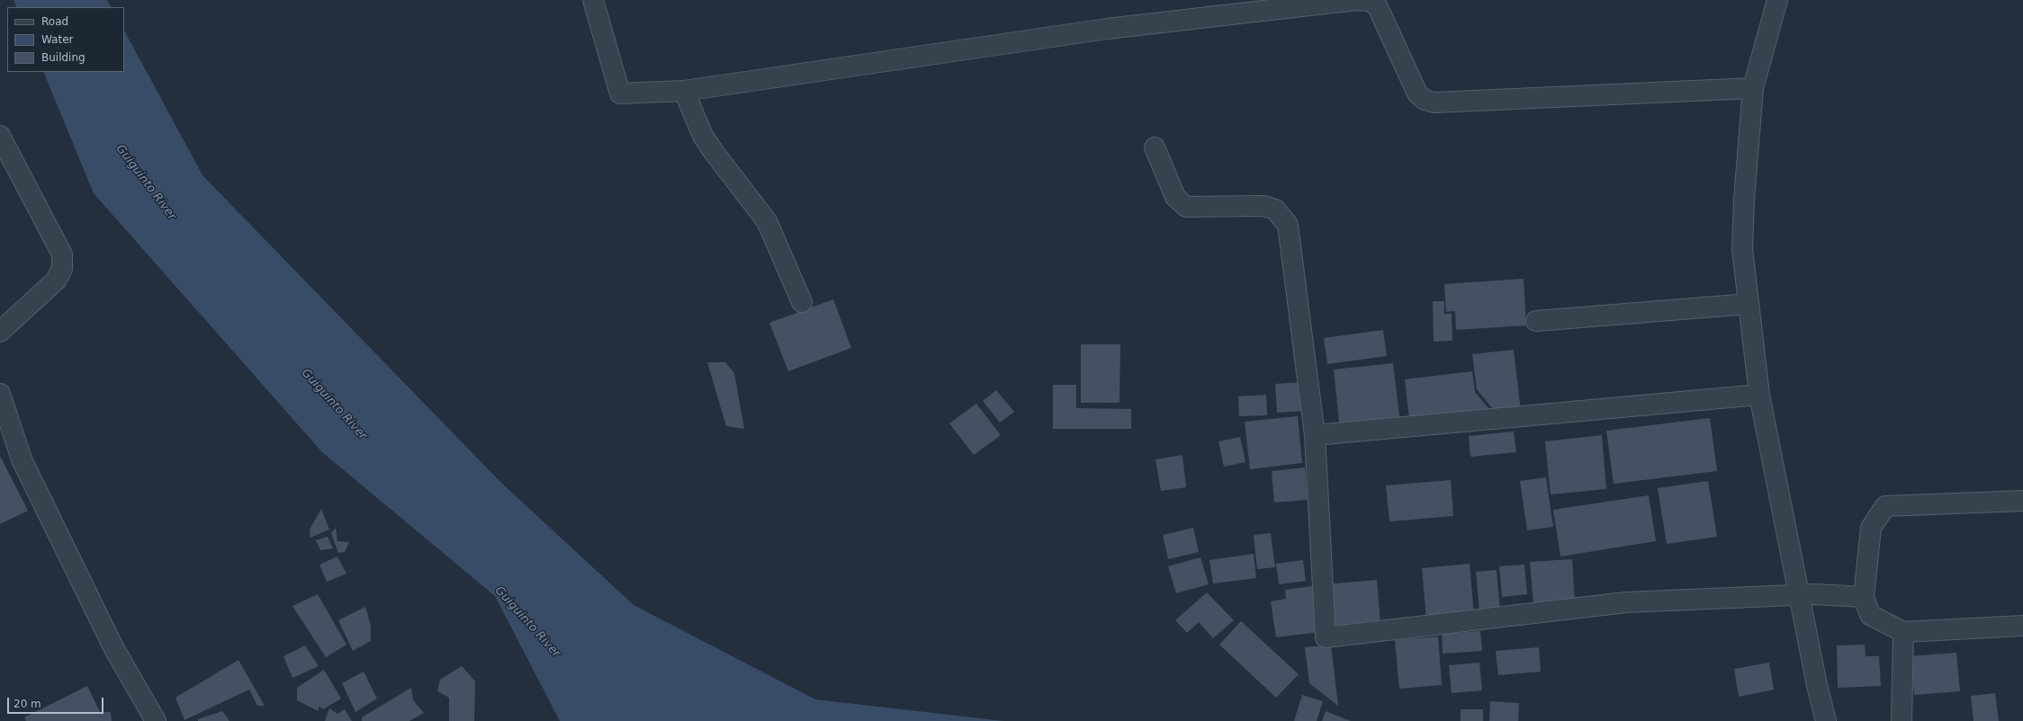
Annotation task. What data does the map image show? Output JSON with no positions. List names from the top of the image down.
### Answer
{
  "water": ["Guiguinto River"],
  "legend": ["Road", "Water", "Building"],
  "scale_bar": "20 m"
}
